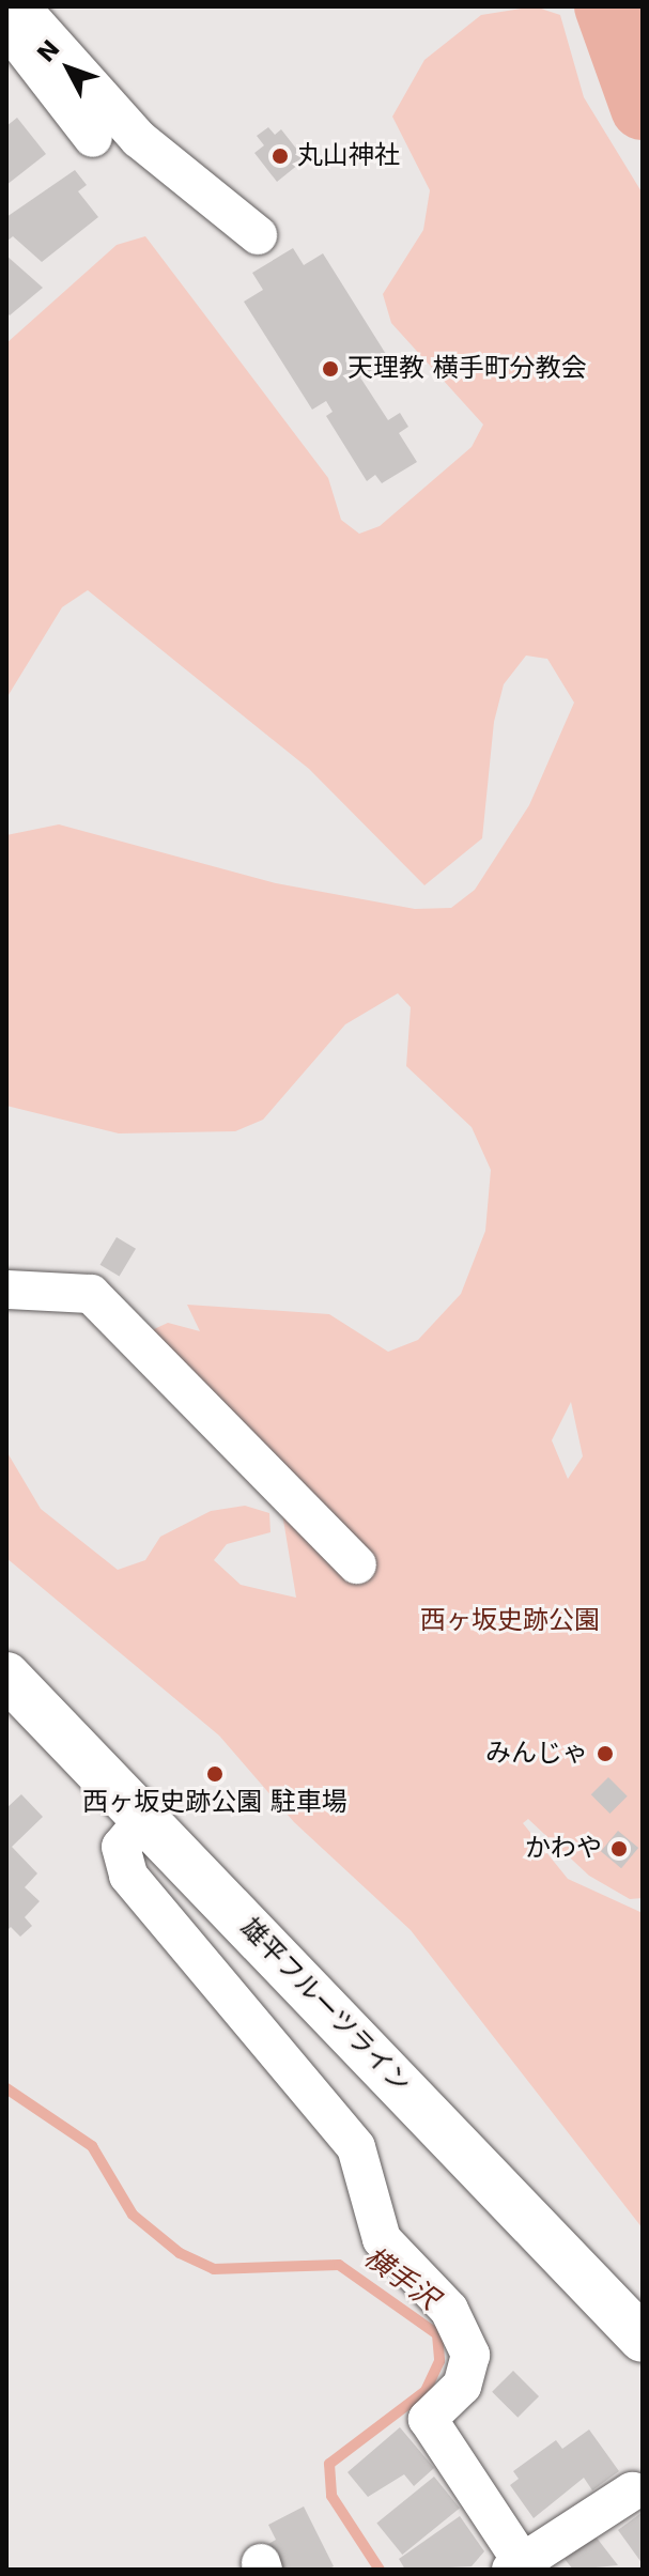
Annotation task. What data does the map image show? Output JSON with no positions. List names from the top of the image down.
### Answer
{
  "streets": {
    "street": ["雄平フルーツライン"]
  },
  "water": ["横手沢"],
  "parks": ["西ヶ坂史跡公園"],
  "places": [
    "丸山神社",
    "天理教 横手町分教会",
    "みんじゃ",
    "西ヶ坂史跡公園 駐車場",
    "かわや"
  ],
  "north": "top left"
}
